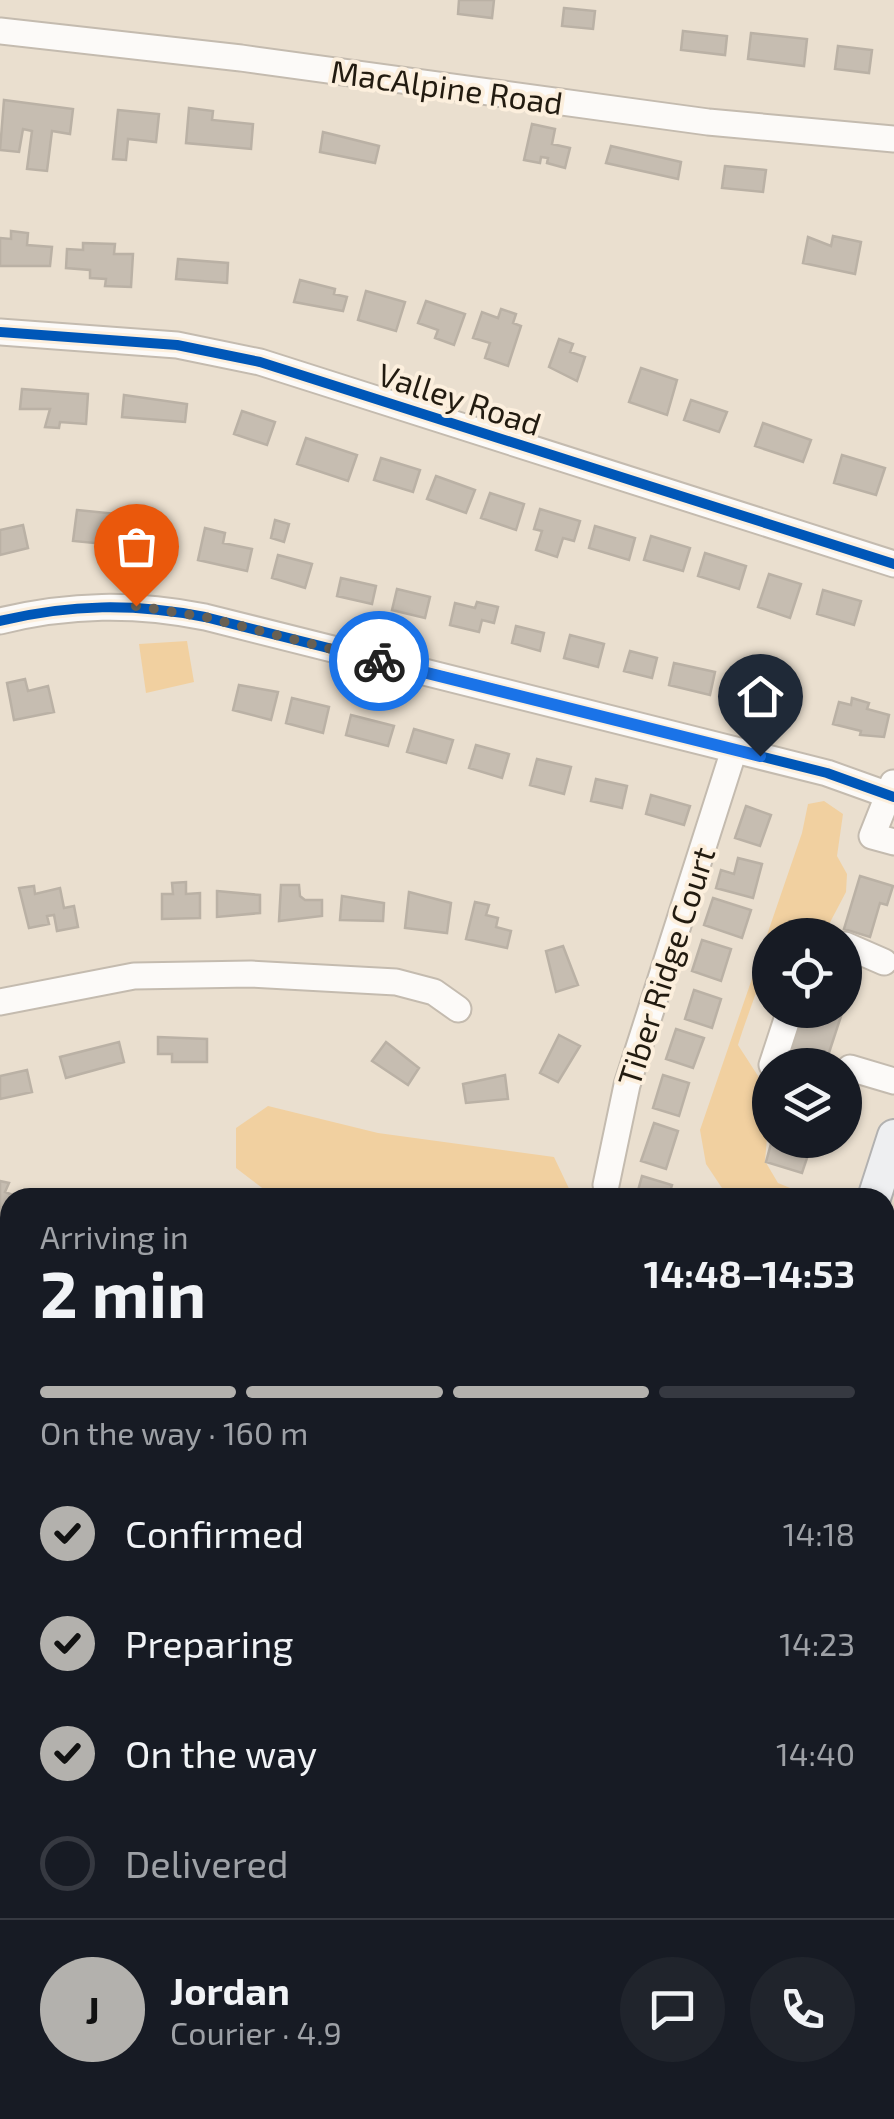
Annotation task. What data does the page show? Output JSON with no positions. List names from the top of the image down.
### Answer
{
  "streets": {
    "street": ["MacAlpine Road", "Valley Road", "Tiber Ridge Court"]
  },
  "page": {
    "heading": ["2 min", "Arriving in", "14:48–14:53"],
    "panel": ["Jordan", "Courier · 4.9"],
    "bar": "On the way · 160 m",
    "list": [
      ["Confirmed", "14:18"],
      ["Preparing", "14:23"],
      ["On the way", "14:40"],
      "Delivered"
    ],
    "round": "J"
  }
}
